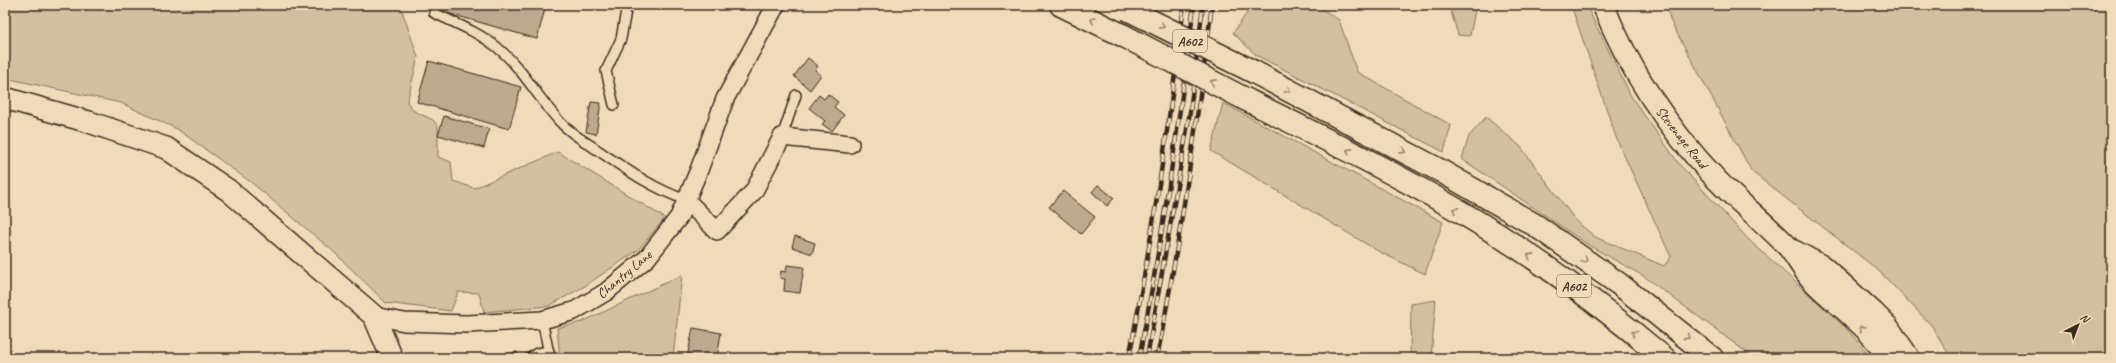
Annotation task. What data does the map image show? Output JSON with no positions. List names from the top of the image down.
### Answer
{
  "streets": {
    "main road": ["A602"],
    "street": ["Stevenage Road", "Chantry Lane"]
  },
  "north": "top right"
}
